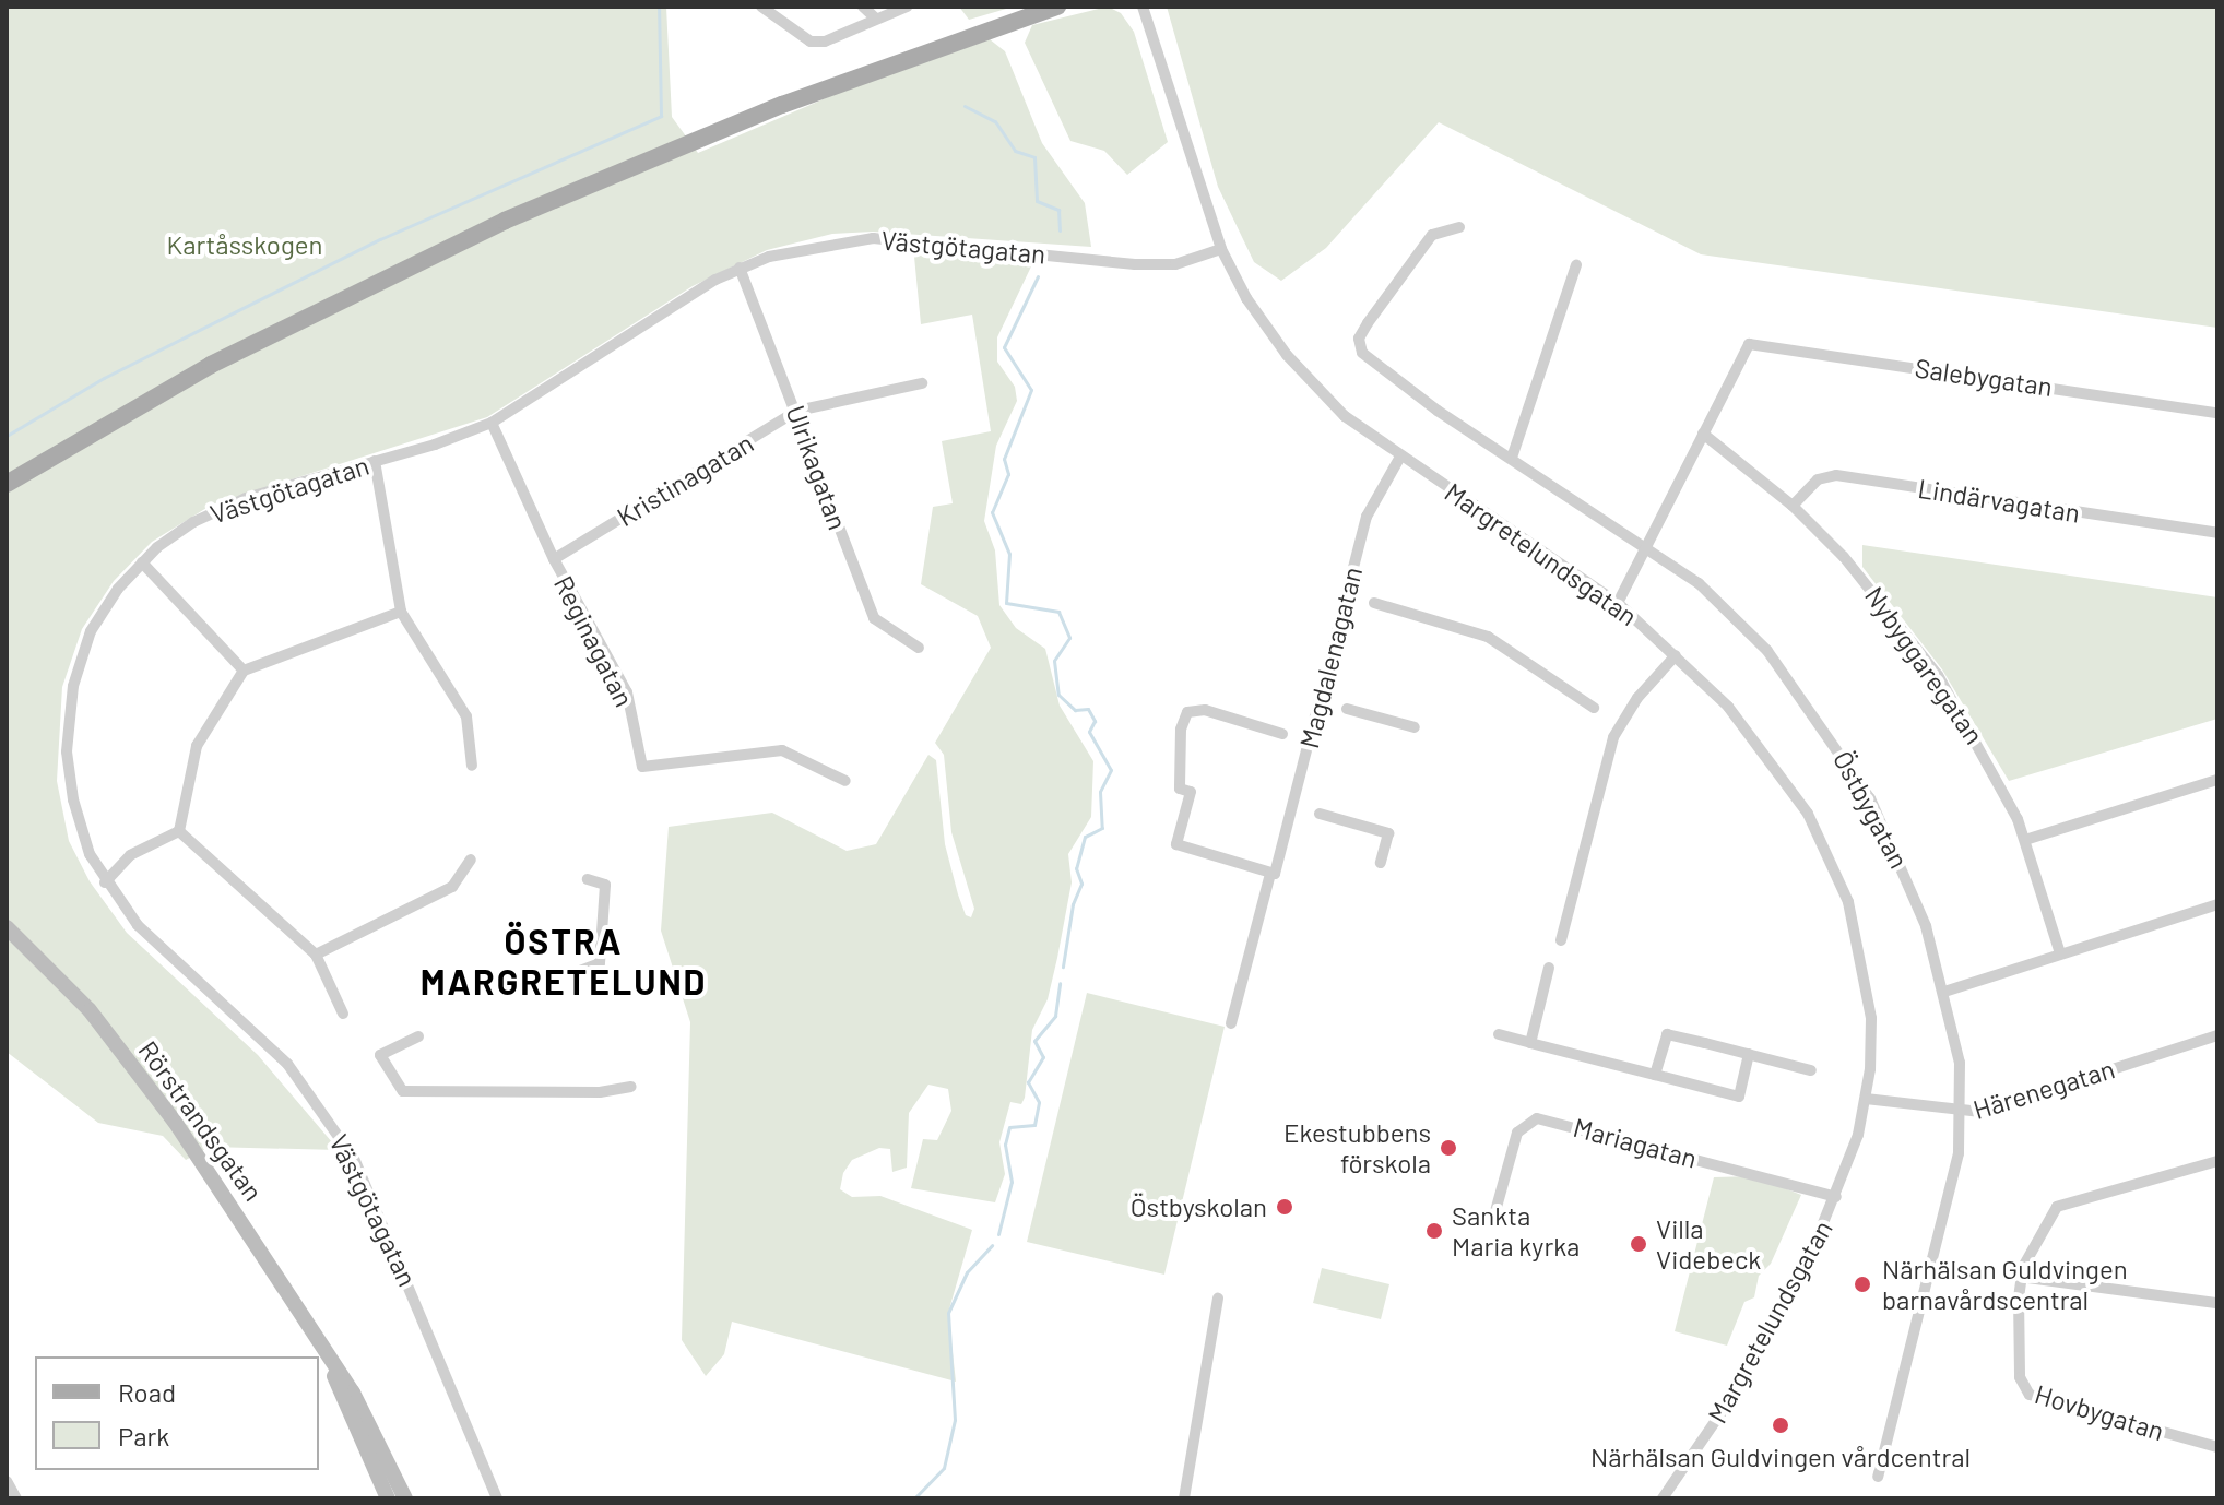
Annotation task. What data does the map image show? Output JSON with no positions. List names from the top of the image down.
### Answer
{
  "streets": {
    "main road": ["Rörstrandsgatan"],
    "street": [
      "Västgötagatan",
      "Salebygatan",
      "Ulrikagatan",
      "Kristinagatan",
      "Lindärvagatan",
      "Margretelundsgatan",
      "Reginagatan",
      "Magdalenagatan",
      "Nybyggaregatan",
      "Östbygatan",
      "Härenegatan",
      "Mariagatan",
      "Hovbygatan"
    ]
  },
  "crossings": [
    ["Västgötagatan", "Ulrikagatan"],
    ["Västgötagatan", "Margretelundsgatan"],
    ["Västgötagatan", "Reginagatan"],
    ["Salebygatan", "Nybyggaregatan"],
    ["Ulrikagatan", "Kristinagatan"],
    ["Kristinagatan", "Reginagatan"],
    ["Lindärvagatan", "Nybyggaregatan"],
    ["Margretelundsgatan", "Magdalenagatan"],
    ["Margretelundsgatan", "Härenegatan"],
    ["Margretelundsgatan", "Mariagatan"],
    ["Östbygatan", "Härenegatan"]
  ],
  "districts": ["ÖSTRA MARGRETELUND"],
  "parks": ["Kartåsskogen"],
  "places": [
    "Ekestubbens förskola",
    "Östbyskolan",
    "Sankta Maria kyrka",
    "Villa Videbeck",
    "Närhälsan Guldvingen barnavårdscentral",
    "Närhälsan Guldvingen vårdcentral"
  ],
  "legend": ["Road", "Park"]
}
